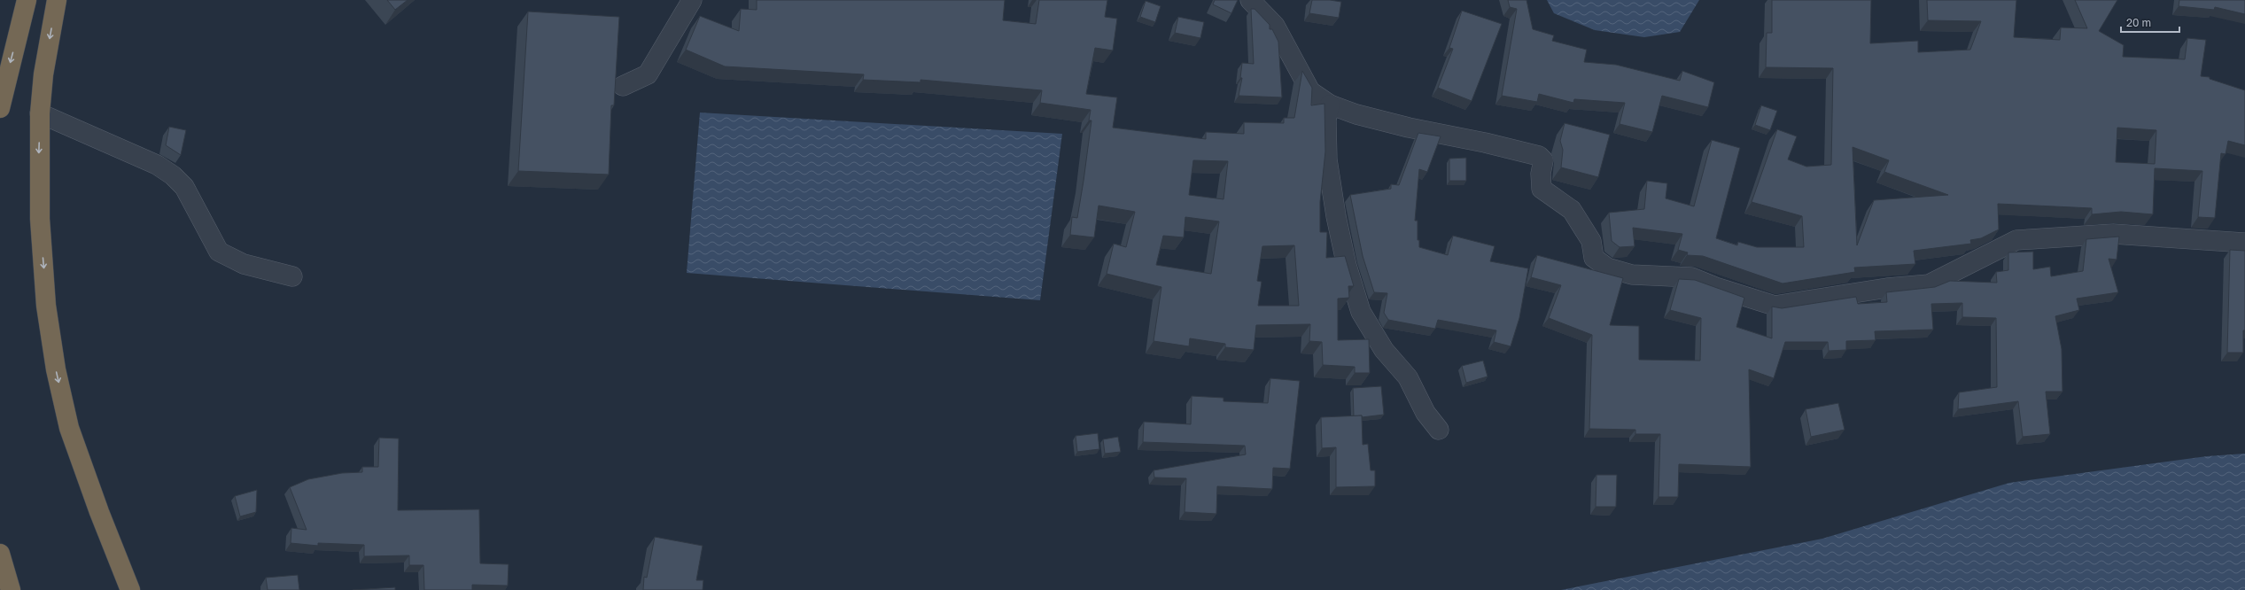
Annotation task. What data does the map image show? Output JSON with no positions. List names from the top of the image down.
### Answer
{
  "scale_bar": "20 m"
}
